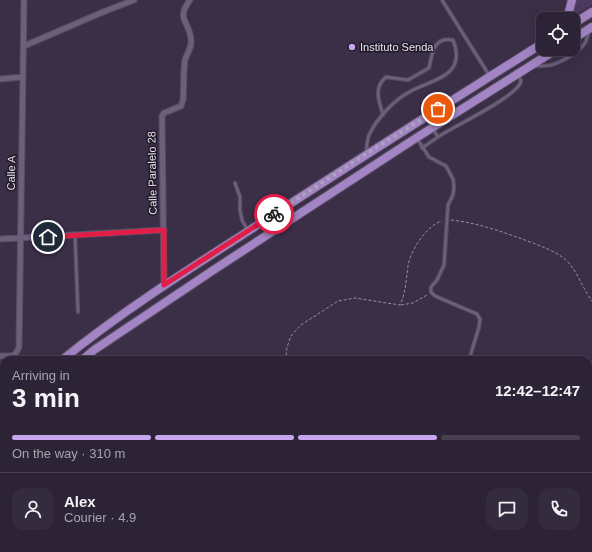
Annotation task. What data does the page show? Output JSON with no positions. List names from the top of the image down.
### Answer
{
  "streets": {
    "street": ["Calle A", "Calle Paralelo 28"]
  },
  "places": ["Instituto Senda"],
  "page": {
    "heading": ["3 min", "Arriving in", "12:42–12:47"],
    "panel": ["Alex", "Courier · 4.9"],
    "bar": "On the way · 310 m"
  }
}
